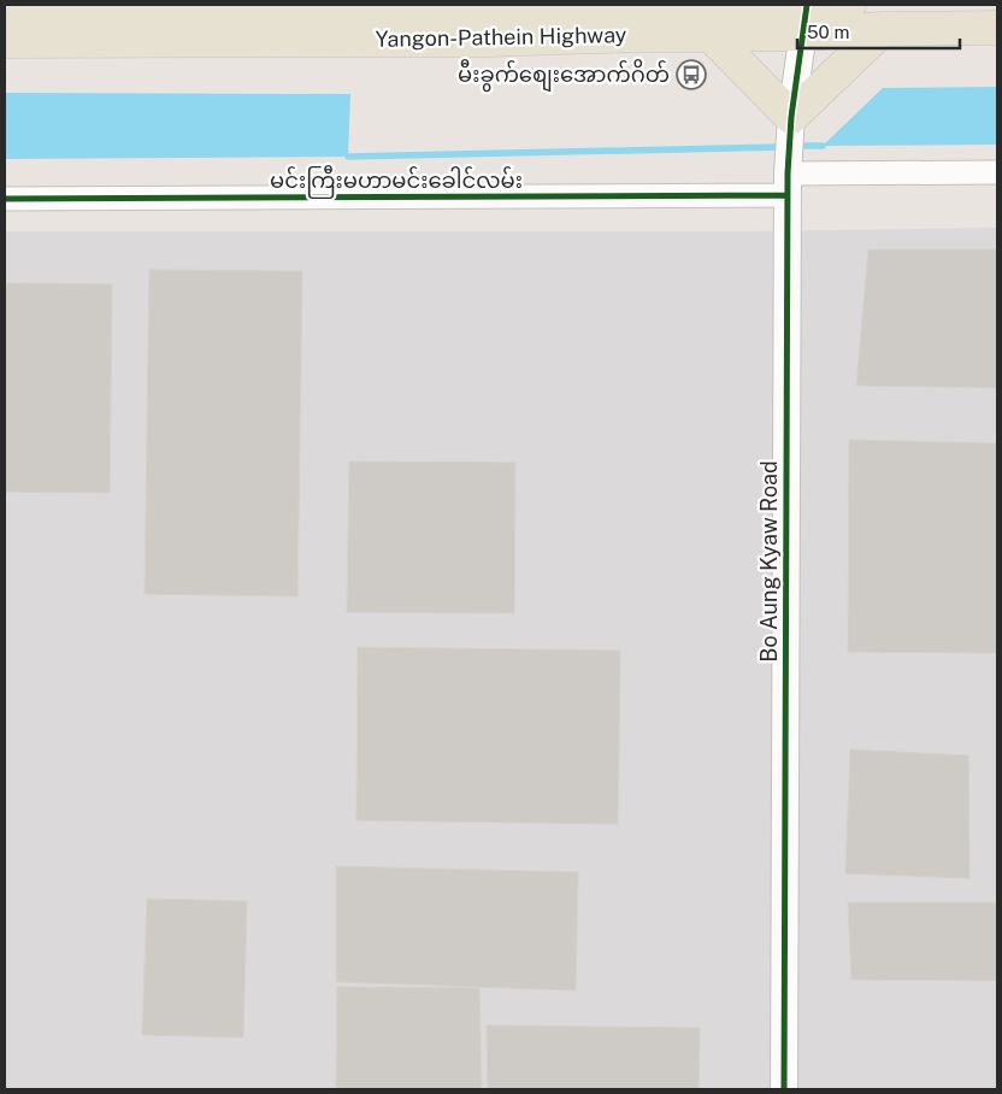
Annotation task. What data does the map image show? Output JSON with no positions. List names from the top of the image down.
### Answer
{
  "streets": {
    "main road": ["Yangon-Pathein Highway"],
    "street": ["မင်းကြီးမဟာမင်းခေါင်လမ်း", "Bo Aung Kyaw Road"]
  },
  "crossings": [
    ["Yangon-Pathein Highway", "Bo Aung Kyaw Road"],
    ["မင်းကြီးမဟာမင်းခေါင်လမ်း", "Bo Aung Kyaw Road"]
  ],
  "places": {
    "bus stop": ["မီးခွက်စျေးအောက်ဂိတ်"]
  },
  "scale_bar": "50 m"
}
